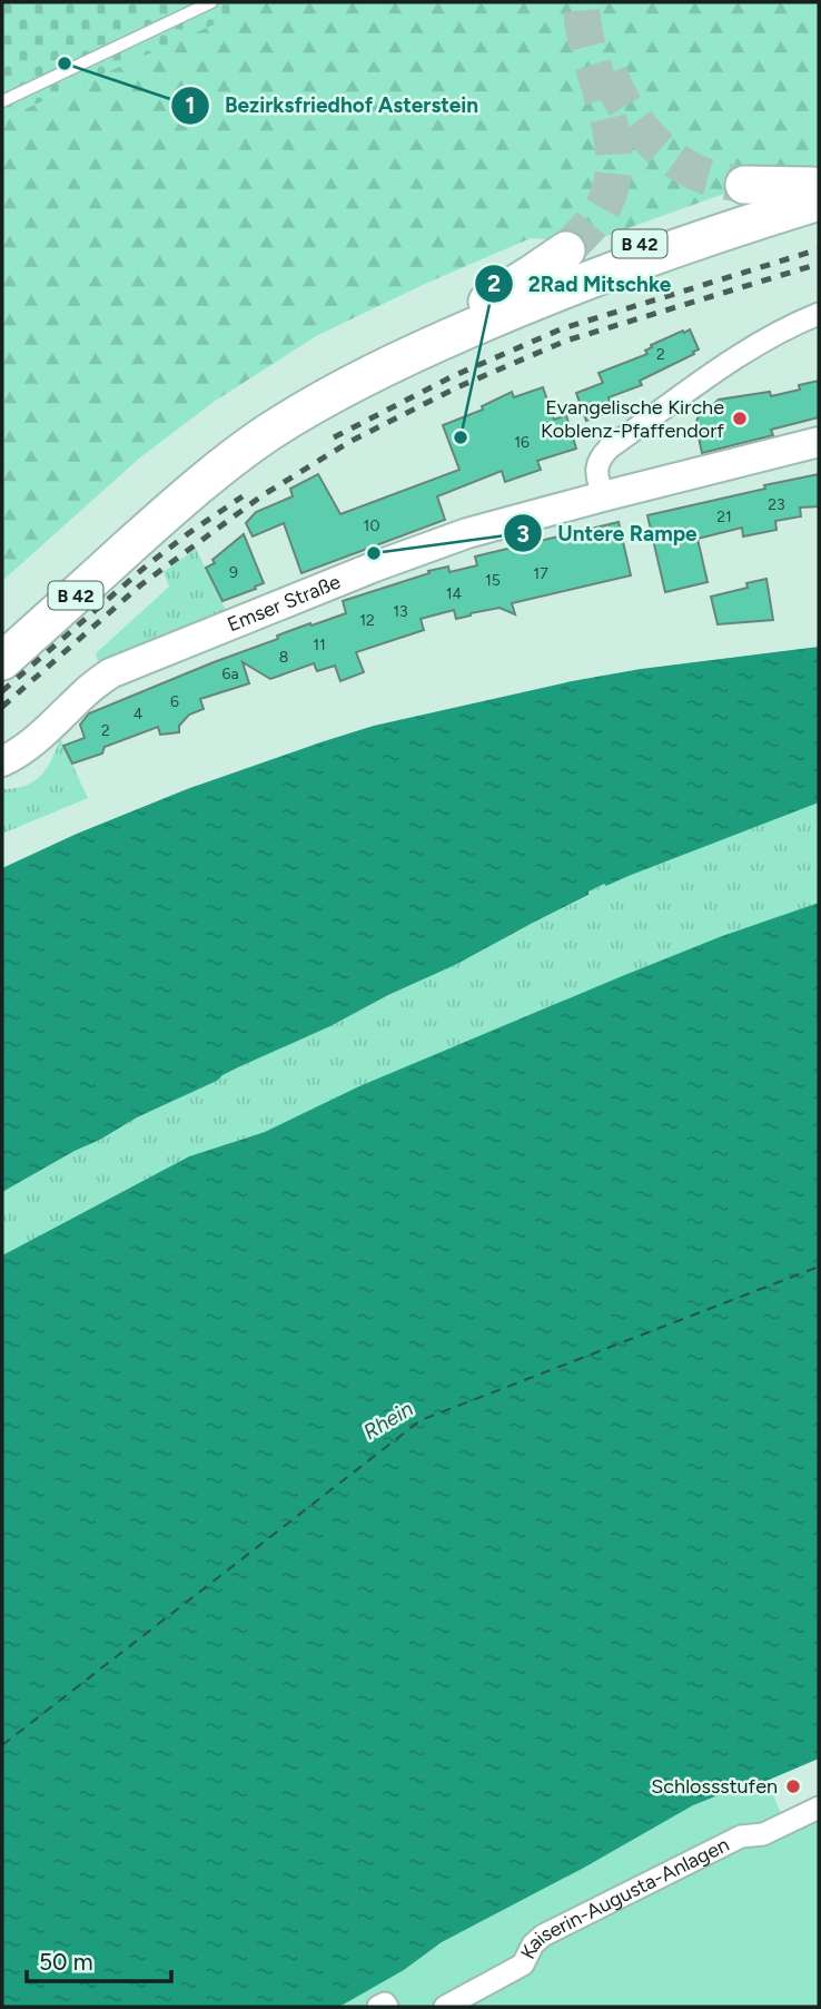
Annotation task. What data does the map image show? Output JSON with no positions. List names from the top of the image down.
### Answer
{
  "streets": {
    "highway": ["B 42"],
    "street": ["Emser Straße", "Kaiserin-Augusta-Anlagen"]
  },
  "water": ["Rhein"],
  "places": [
    "Bezirksfriedhof Asterstein",
    "Evangelische Kirche Koblenz-Pfaffendorf",
    "2Rad Mitschke",
    "Untere Rampe",
    "Schlossstufen"
  ],
  "house_numbers": [
    "2",
    "16",
    "23",
    "21",
    "10",
    "9",
    "17",
    "15",
    "14",
    "13",
    "12",
    "11",
    "8",
    "6a",
    "6",
    "4",
    "2"
  ],
  "scale_bar": "50 m"
}
